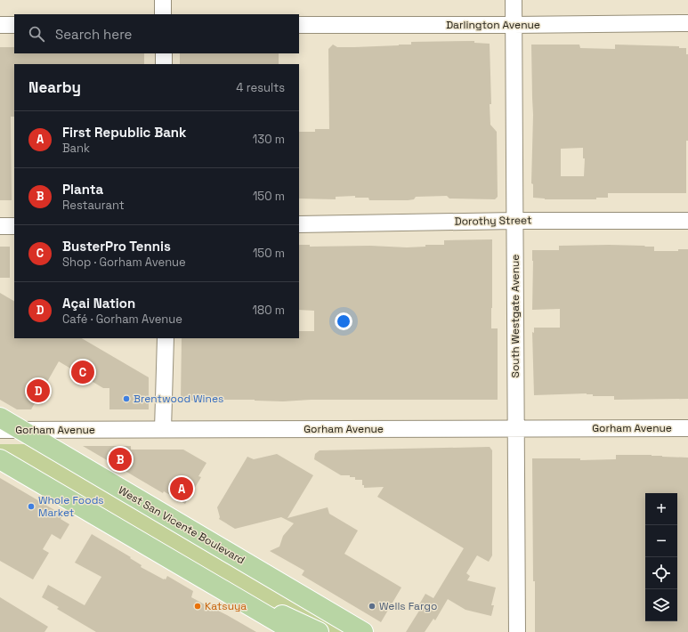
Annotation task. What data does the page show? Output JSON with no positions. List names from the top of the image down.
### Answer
{
  "streets": {
    "main road": ["West San Vicente Boulevard"],
    "street": [
      "Darlington Avenue",
      "Dorothy Street",
      "South Westgate Avenue",
      "Gorham Avenue"
    ]
  },
  "crossings": [
    ["Darlington Avenue", "South Westgate Avenue"],
    ["Dorothy Street", "South Westgate Avenue"],
    ["South Westgate Avenue", "Gorham Avenue"],
    ["Gorham Avenue", "West San Vicente Boulevard"]
  ],
  "places": [
    "Brentwood Wines",
    "Whole Foods Market",
    "Katsuya",
    "Wells Fargo"
  ],
  "page": {
    "search": "Search here",
    "heading": ["Nearby", "4 results"],
    "list": [
      {
        "mark": "A",
        "name": "First Republic Bank",
        "note": "Bank",
        "value": "130 m"
      },
      {
        "mark": "B",
        "name": "Planta",
        "note": "Restaurant",
        "value": "150 m"
      },
      {
        "mark": "C",
        "name": "BusterPro Tennis",
        "note": "Shop · Gorham Avenue",
        "value": "150 m"
      },
      {
        "mark": "D",
        "name": "Açai Nation",
        "note": "Café · Gorham Avenue",
        "value": "180 m"
      }
    ],
    "pins": [
      "C",
      "D",
      "B",
      "A"
    ],
    "map_buttons": ["+", "−"]
  }
}
